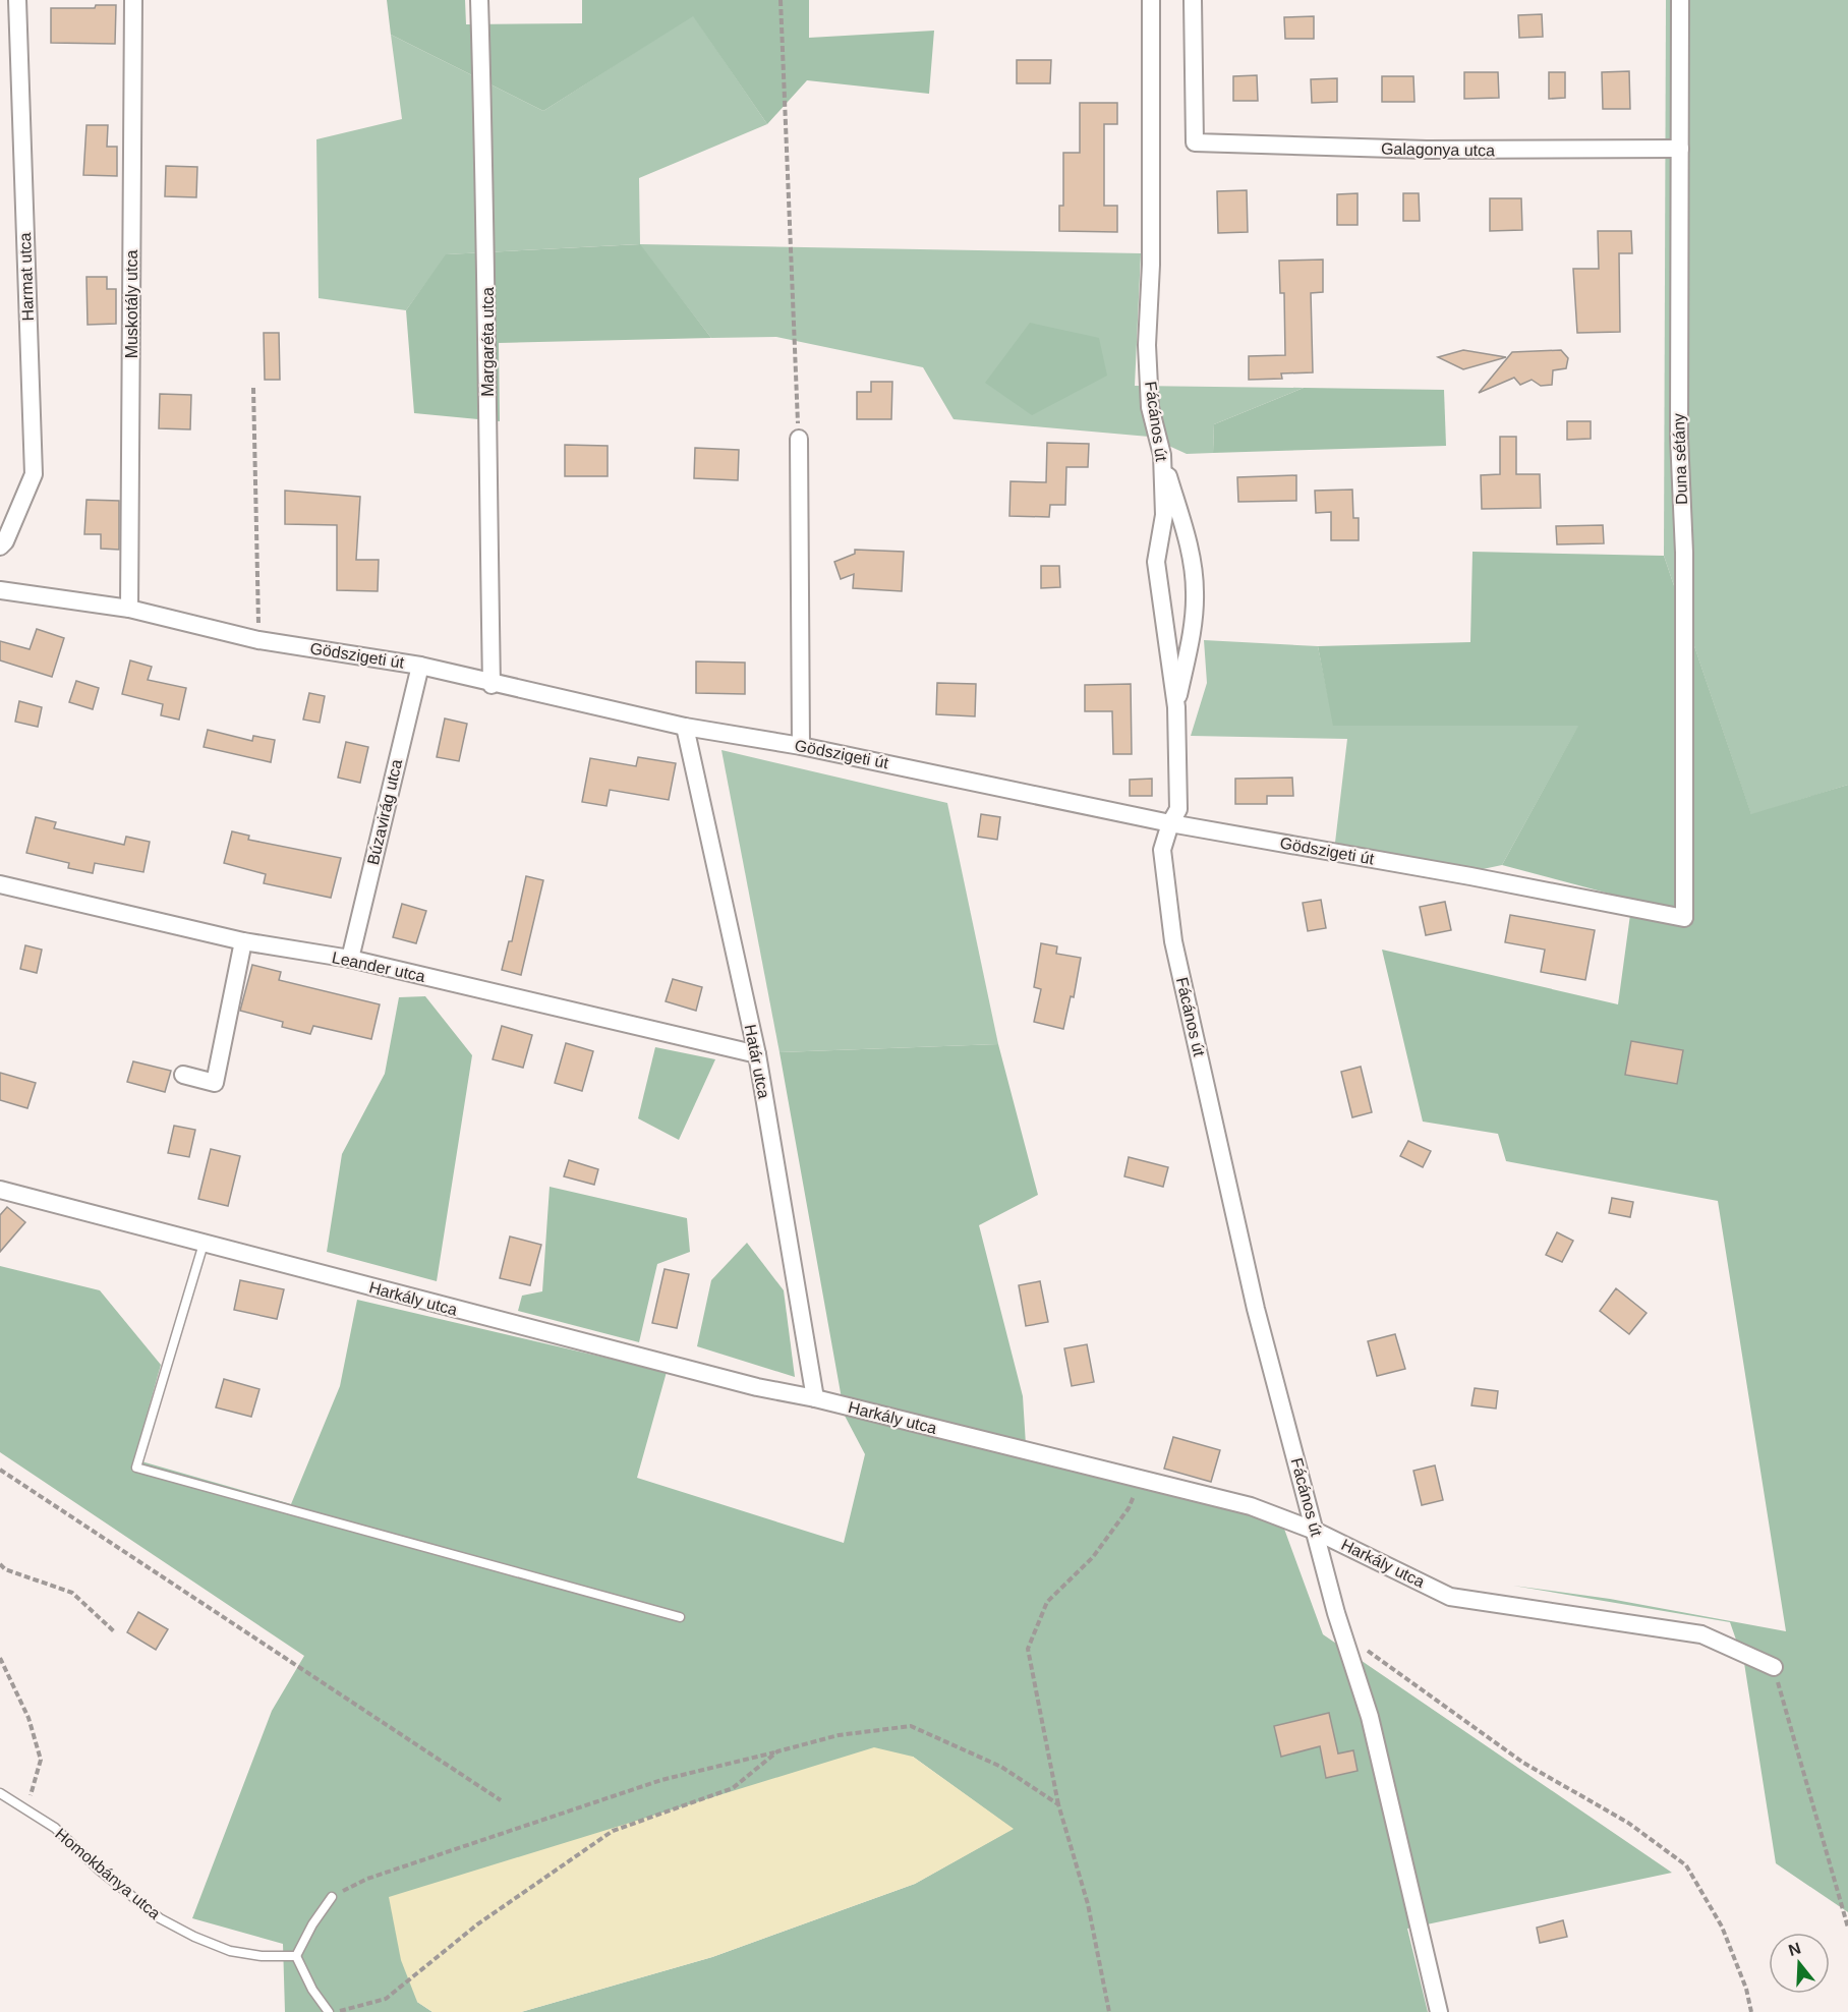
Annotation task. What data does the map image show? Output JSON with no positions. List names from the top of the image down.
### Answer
{
  "streets": {
    "street": [
      "Galagonya utca",
      "Harmat utca",
      "Muskotály utca",
      "Margaréta utca",
      "Fácános út",
      "Duna sétány",
      "Gödszigeti út",
      "Búzavirág utca",
      "Leander utca",
      "Határ utca",
      "Harkály utca"
    ],
    "lane": ["Homokbánya utca"]
  },
  "crossings": [
    ["Galagonya utca", "Duna sétány"],
    ["Muskotály utca", "Gödszigeti út"],
    ["Margaréta utca", "Gödszigeti út"],
    ["Fácános út", "Gödszigeti út"],
    ["Fácános út", "Harkály utca"],
    ["Duna sétány", "Gödszigeti út"],
    ["Gödszigeti út", "Búzavirág utca"],
    ["Gödszigeti út", "Határ utca"],
    ["Búzavirág utca", "Leander utca"],
    ["Leander utca", "Határ utca"],
    ["Határ utca", "Harkály utca"]
  ],
  "north": "top"
}
